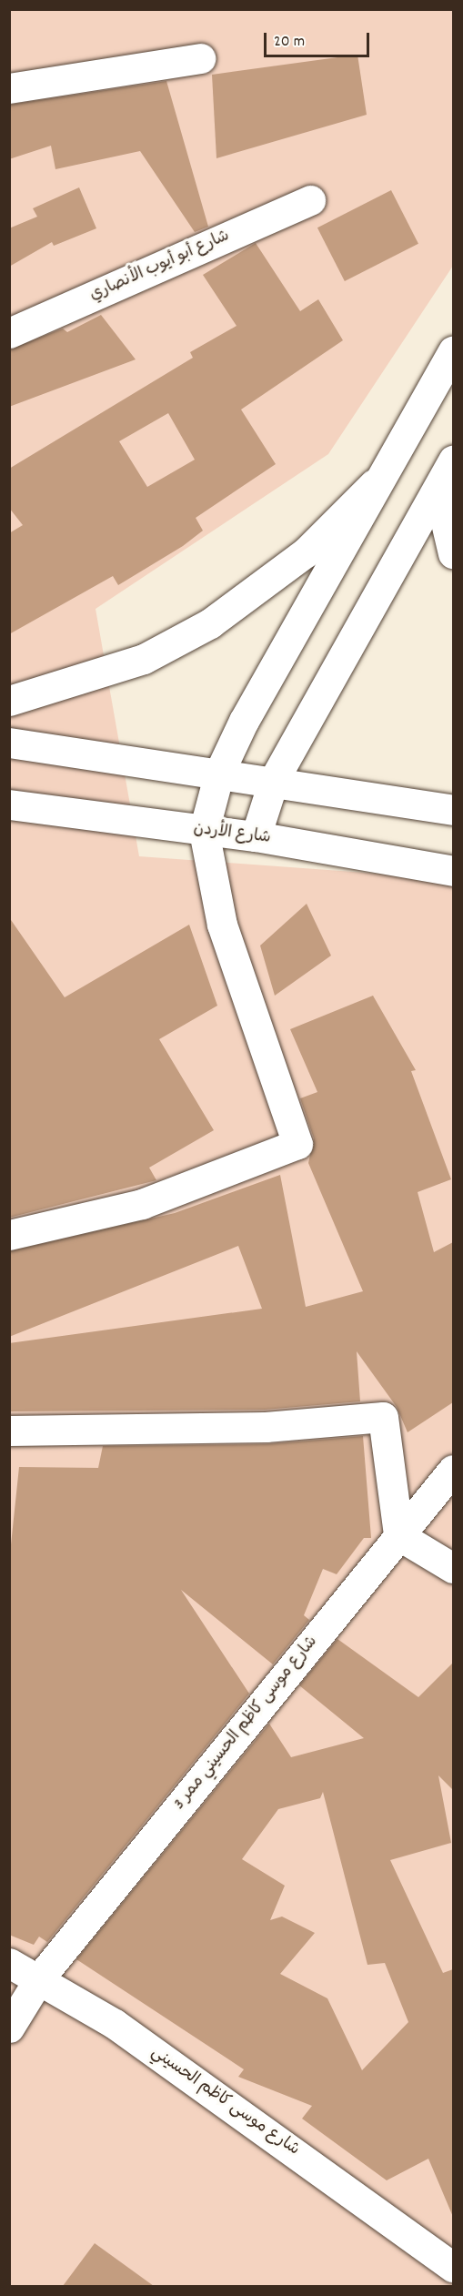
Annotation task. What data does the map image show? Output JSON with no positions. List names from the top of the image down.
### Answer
{
  "streets": {
    "main road": [
      "شارع أبو أيوب الأنصاري",
      "شارع الأردن",
      "شارع موسى كاظم الحسيني ممر 3",
      "شارع موسى كاظم الحسيني"
    ]
  },
  "crossings": [
    ["شارع موسى كاظم الحسيني ممر 3", "شارع موسى كاظم الحسيني"]
  ],
  "scale_bar": "20 m"
}
